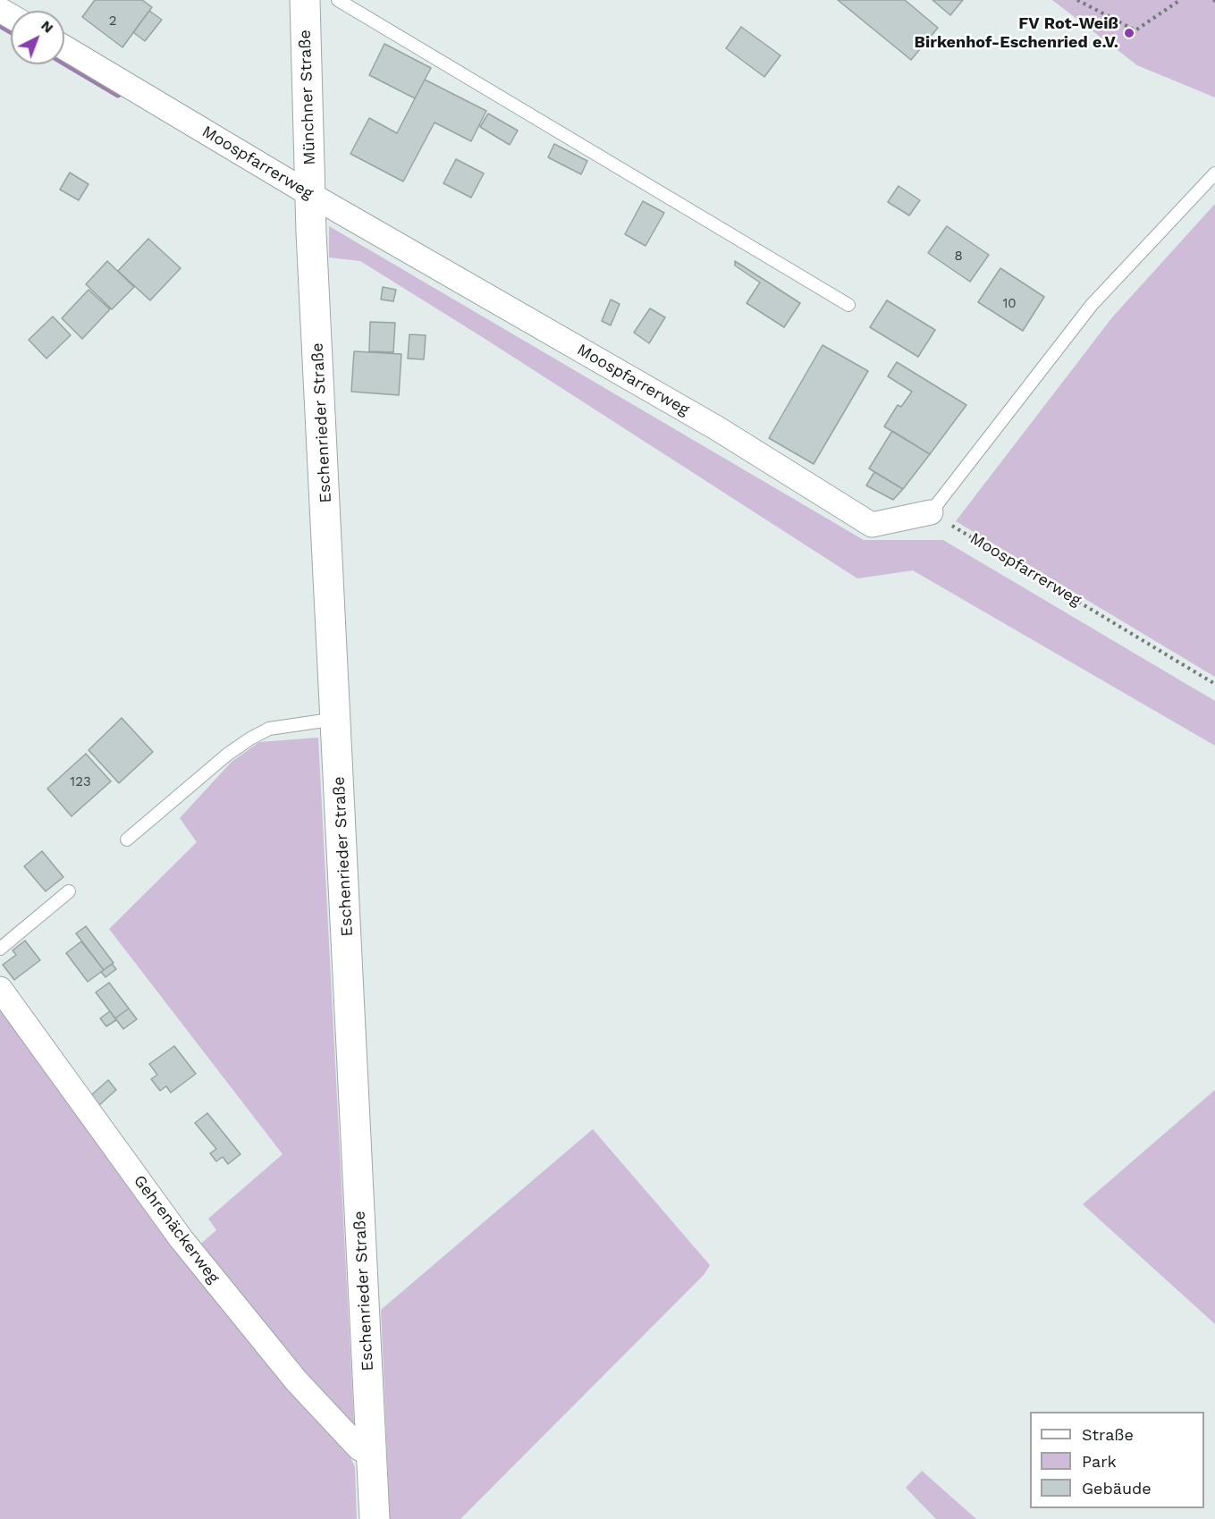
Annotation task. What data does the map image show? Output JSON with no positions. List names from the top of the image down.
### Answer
{
  "streets": {
    "street": [
      "Münchner Straße",
      "Moospfarrerweg",
      "Eschenrieder Straße",
      "Gehrenäckerweg"
    ]
  },
  "crossings": [
    ["Münchner Straße", "Moospfarrerweg"],
    ["Münchner Straße", "Eschenrieder Straße"],
    ["Moospfarrerweg", "Eschenrieder Straße"],
    ["Eschenrieder Straße", "Gehrenäckerweg"]
  ],
  "places": ["FV Rot-Weiß Birkenhof-Eschenried e.V."],
  "house_numbers": [
    "2",
    "8",
    "10",
    "123"
  ],
  "legend": ["Straße", "Park", "Gebäude"],
  "north": "top right"
}
